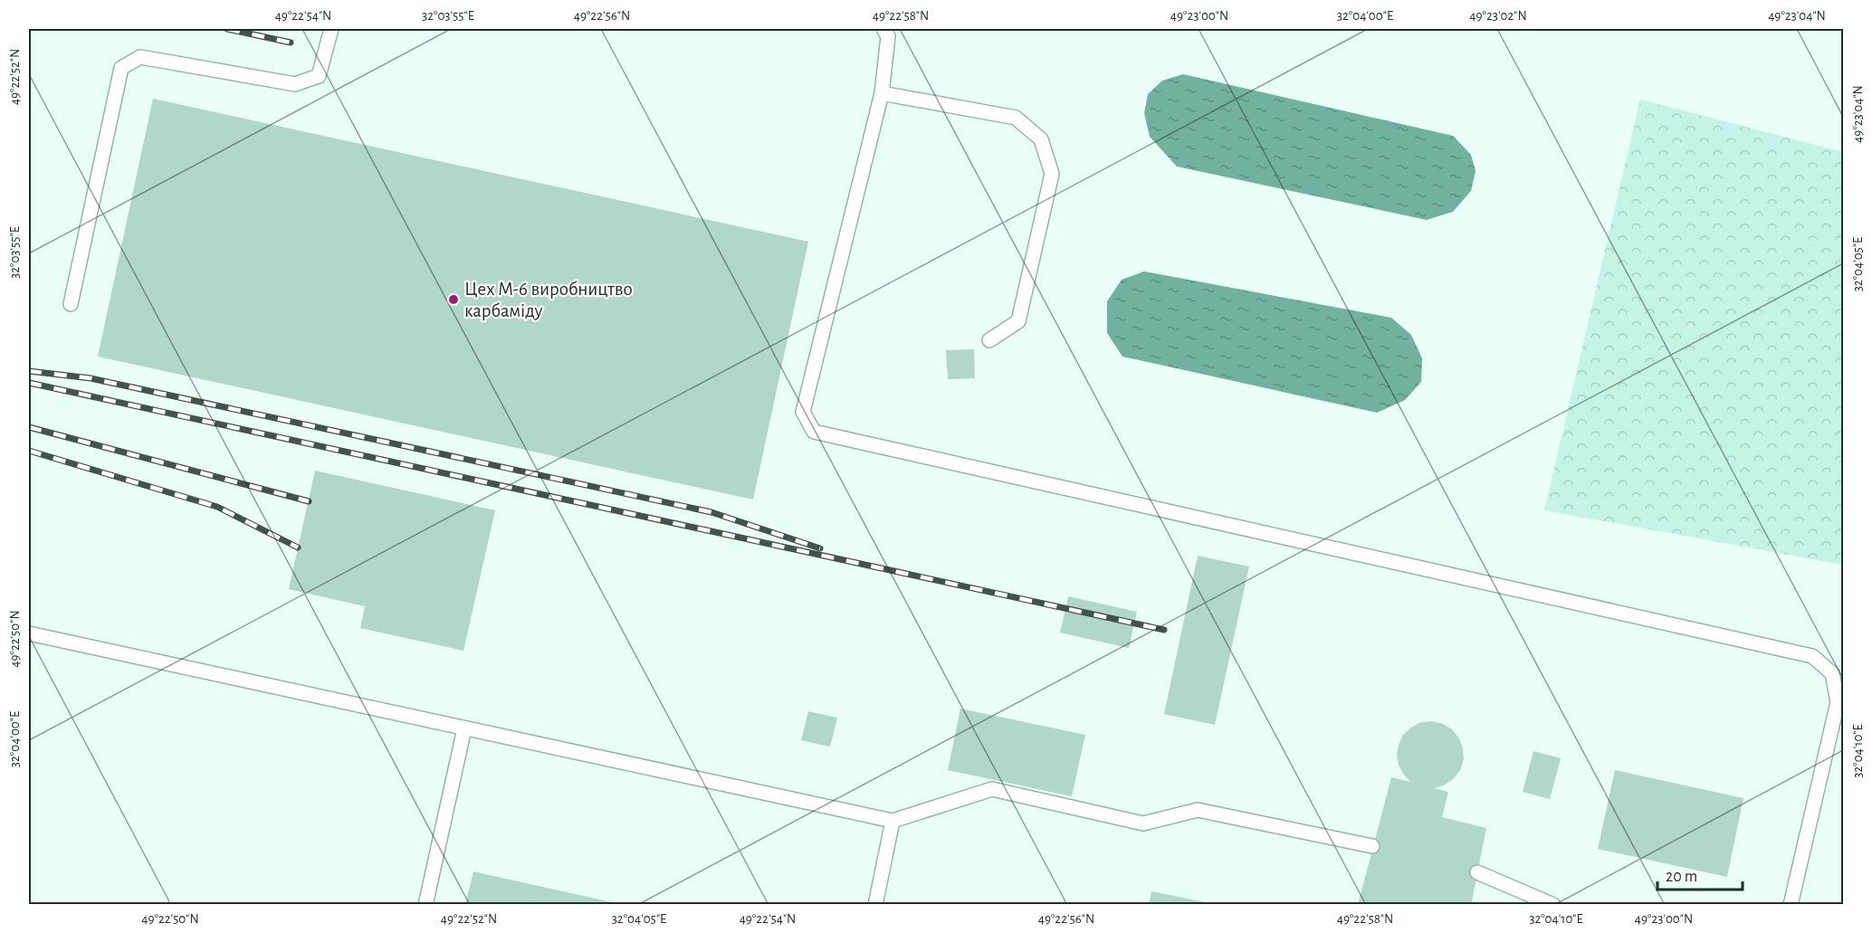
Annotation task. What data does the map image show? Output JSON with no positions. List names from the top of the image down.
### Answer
{
  "places": ["Цех М-6 виробництво карбаміду"],
  "scale_bar": "20 m",
  "coordinates": [
    "49°22'54\"N",
    "32°03'55\"E",
    "49°22'56\"N",
    "49°22'58\"N",
    "49°23'00\"N",
    "32°04'00\"E",
    "49°23'02\"N",
    "49°23'04\"N",
    "49°22'52\"N",
    "32°04'05\"E",
    "49°22'50\"N",
    "32°04'10\"E"
  ]
}
